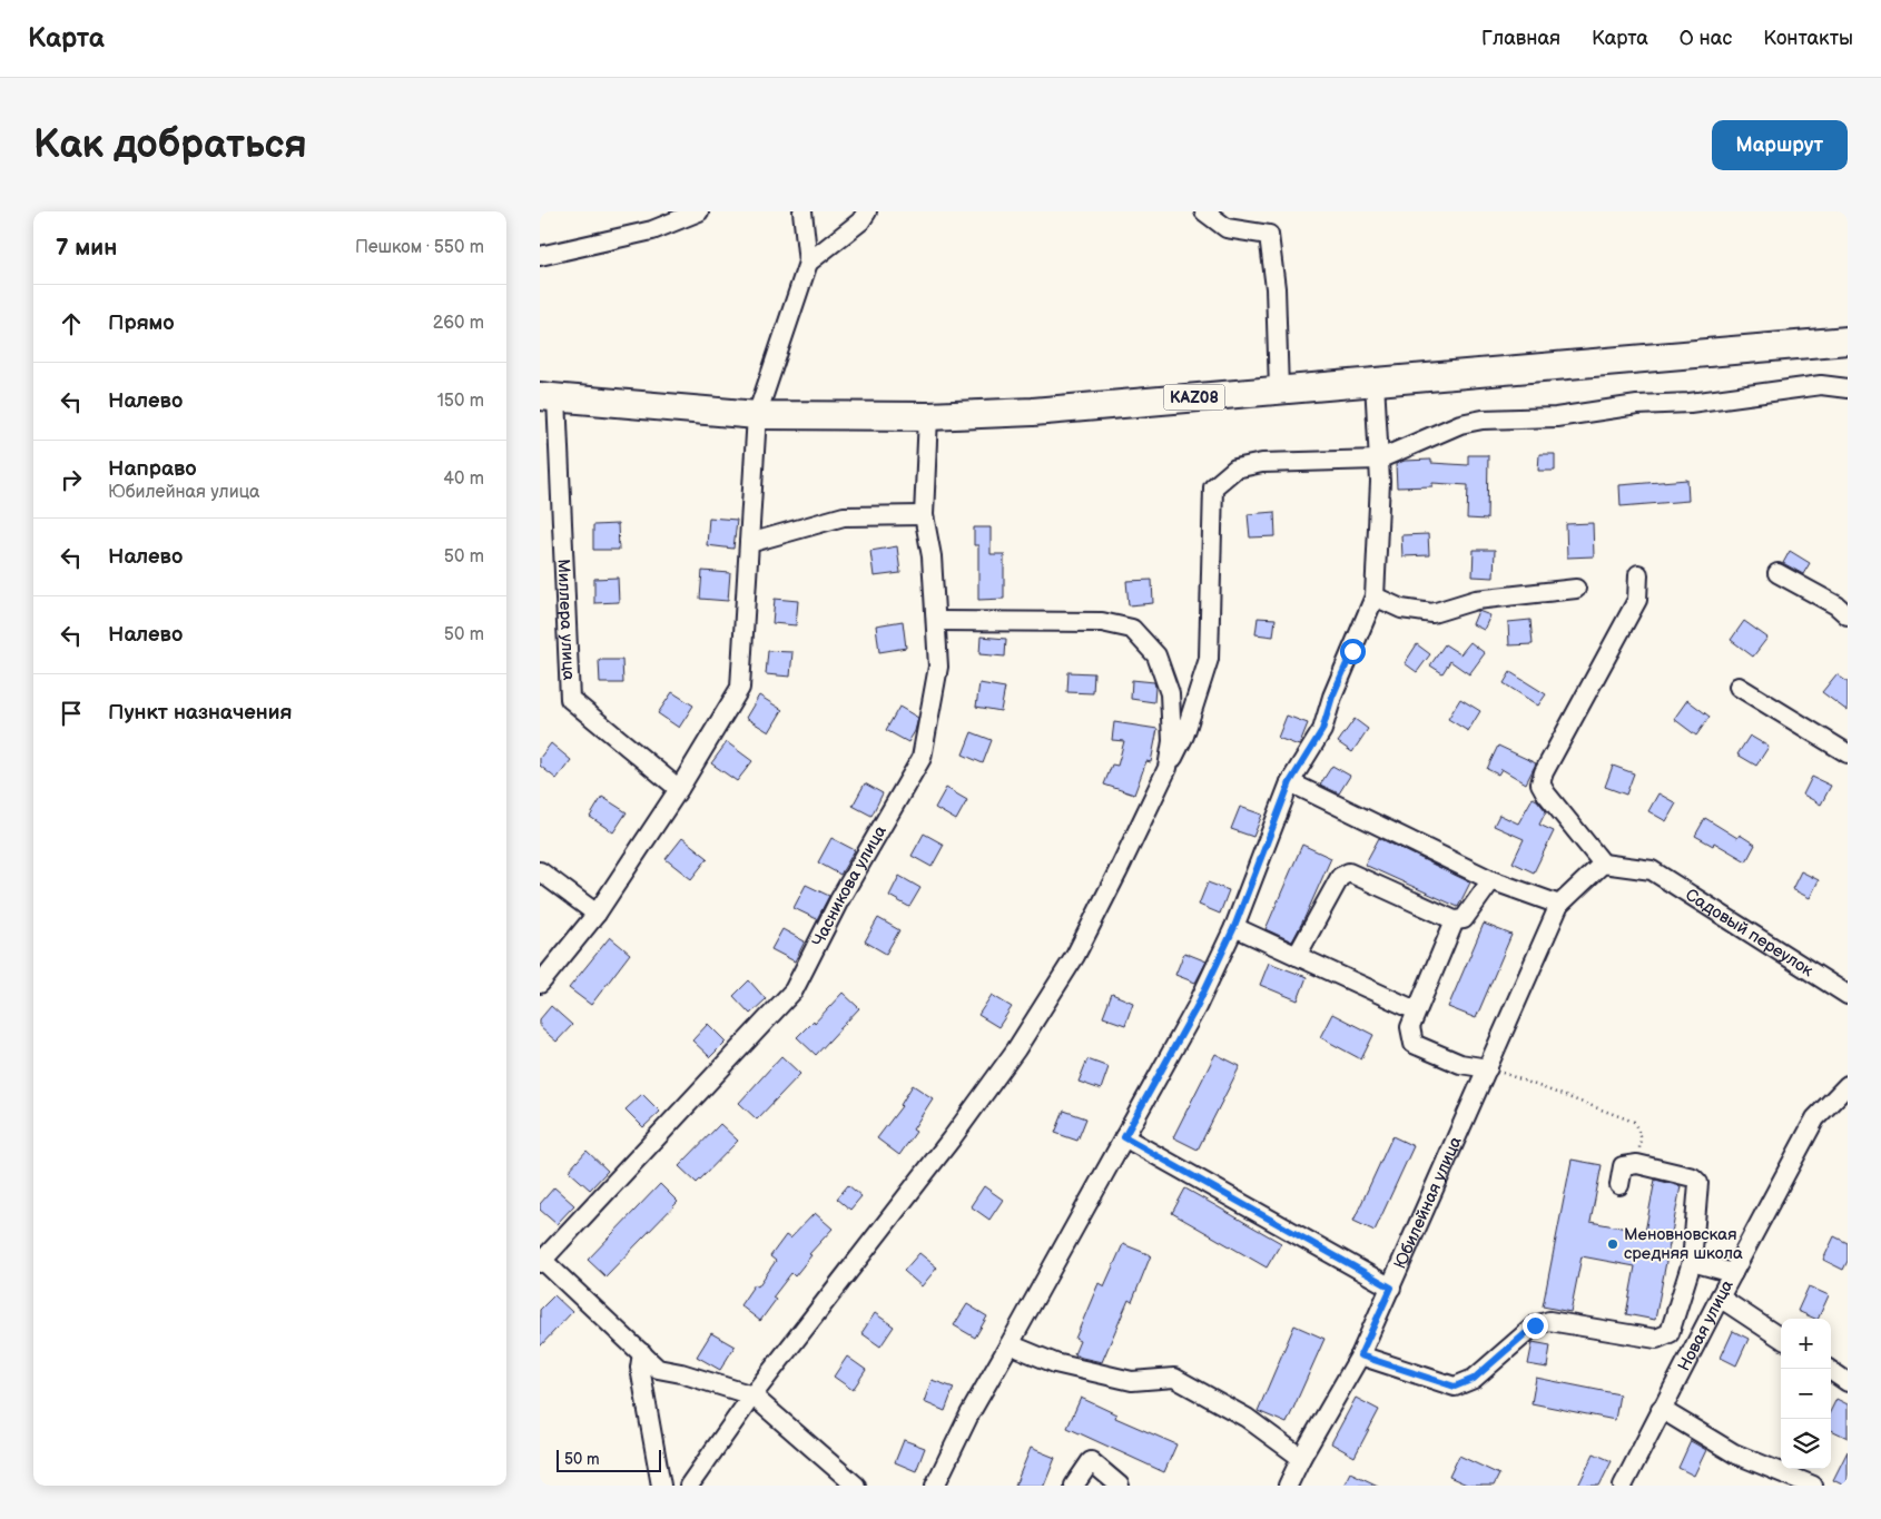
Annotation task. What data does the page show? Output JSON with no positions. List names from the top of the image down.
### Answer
{
  "streets": {
    "highway": ["KAZ08"],
    "street": [
      "Миллера улица",
      "Часникова улица",
      "Садовый переулок",
      "Юбилейная улица",
      "Новая улица"
    ]
  },
  "crossings": [
    ["KAZ08", "Миллера улица"],
    ["KAZ08", "Часникова улица"],
    ["Садовый переулок", "Юбилейная улица"]
  ],
  "places": ["Меновновская средняя школа"],
  "scale_bar": "50 m",
  "page": {
    "header": "Карта",
    "nav": [
      "Главная",
      "Карта",
      "О нас",
      "Контакты"
    ],
    "buttons": "Маршрут",
    "title": "Как добраться",
    "heading": ["7 мин", "Пешком · 550 m"],
    "list": [
      ["Прямо", "260 m"],
      ["Налево", "150 m"],
      ["Направо", "Юбилейная улица", "40 m"],
      ["Налево", "50 m"],
      ["Налево", "50 m"],
      "Пункт назначения"
    ],
    "map_buttons": ["+", "−"],
    "scale": "50 m"
  }
}
